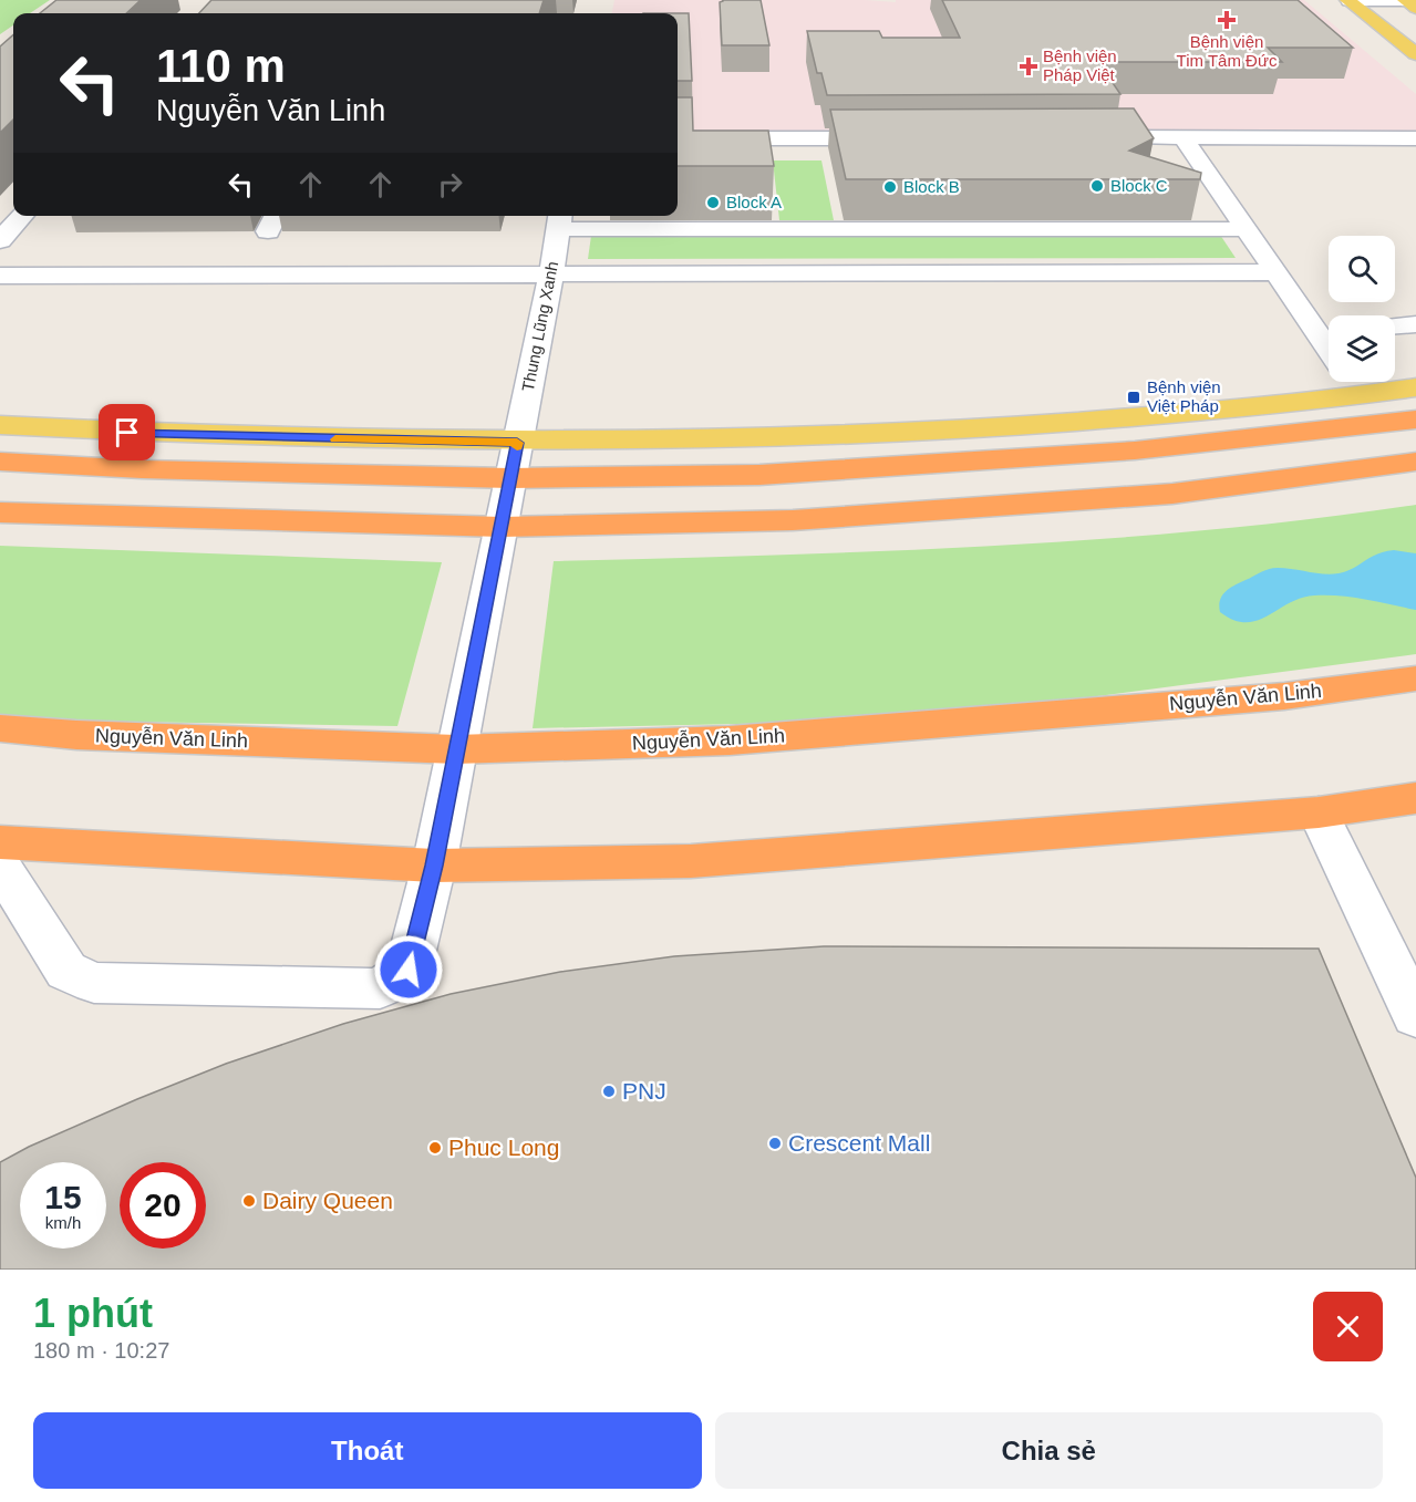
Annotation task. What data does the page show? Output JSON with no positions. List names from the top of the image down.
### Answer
{
  "streets": {
    "highway": ["Nguyễn Văn Linh"],
    "street": ["Thung Lũng Xanh"]
  },
  "crossings": [
    ["Thung Lũng Xanh", "Nguyễn Văn Linh"]
  ],
  "places": {
    "health": ["Bệnh viện Tim Tâm Đức", "Bệnh viện Pháp Việt"],
    "other": [
      "Block C",
      "Block B",
      "Block A",
      "PNJ",
      "Crescent Mall",
      "Phuc Long",
      "Dairy Queen"
    ],
    "transit": ["Bệnh viện Việt Pháp"]
  },
  "page": {
    "turn": ["110 m", "Nguyễn Văn Linh"],
    "speed": "15 km/h",
    "limit": "20",
    "heading": ["1 phút", "180 m · 10:27"],
    "buttons": ["Thoát", "Chia sẻ"]
  }
}
